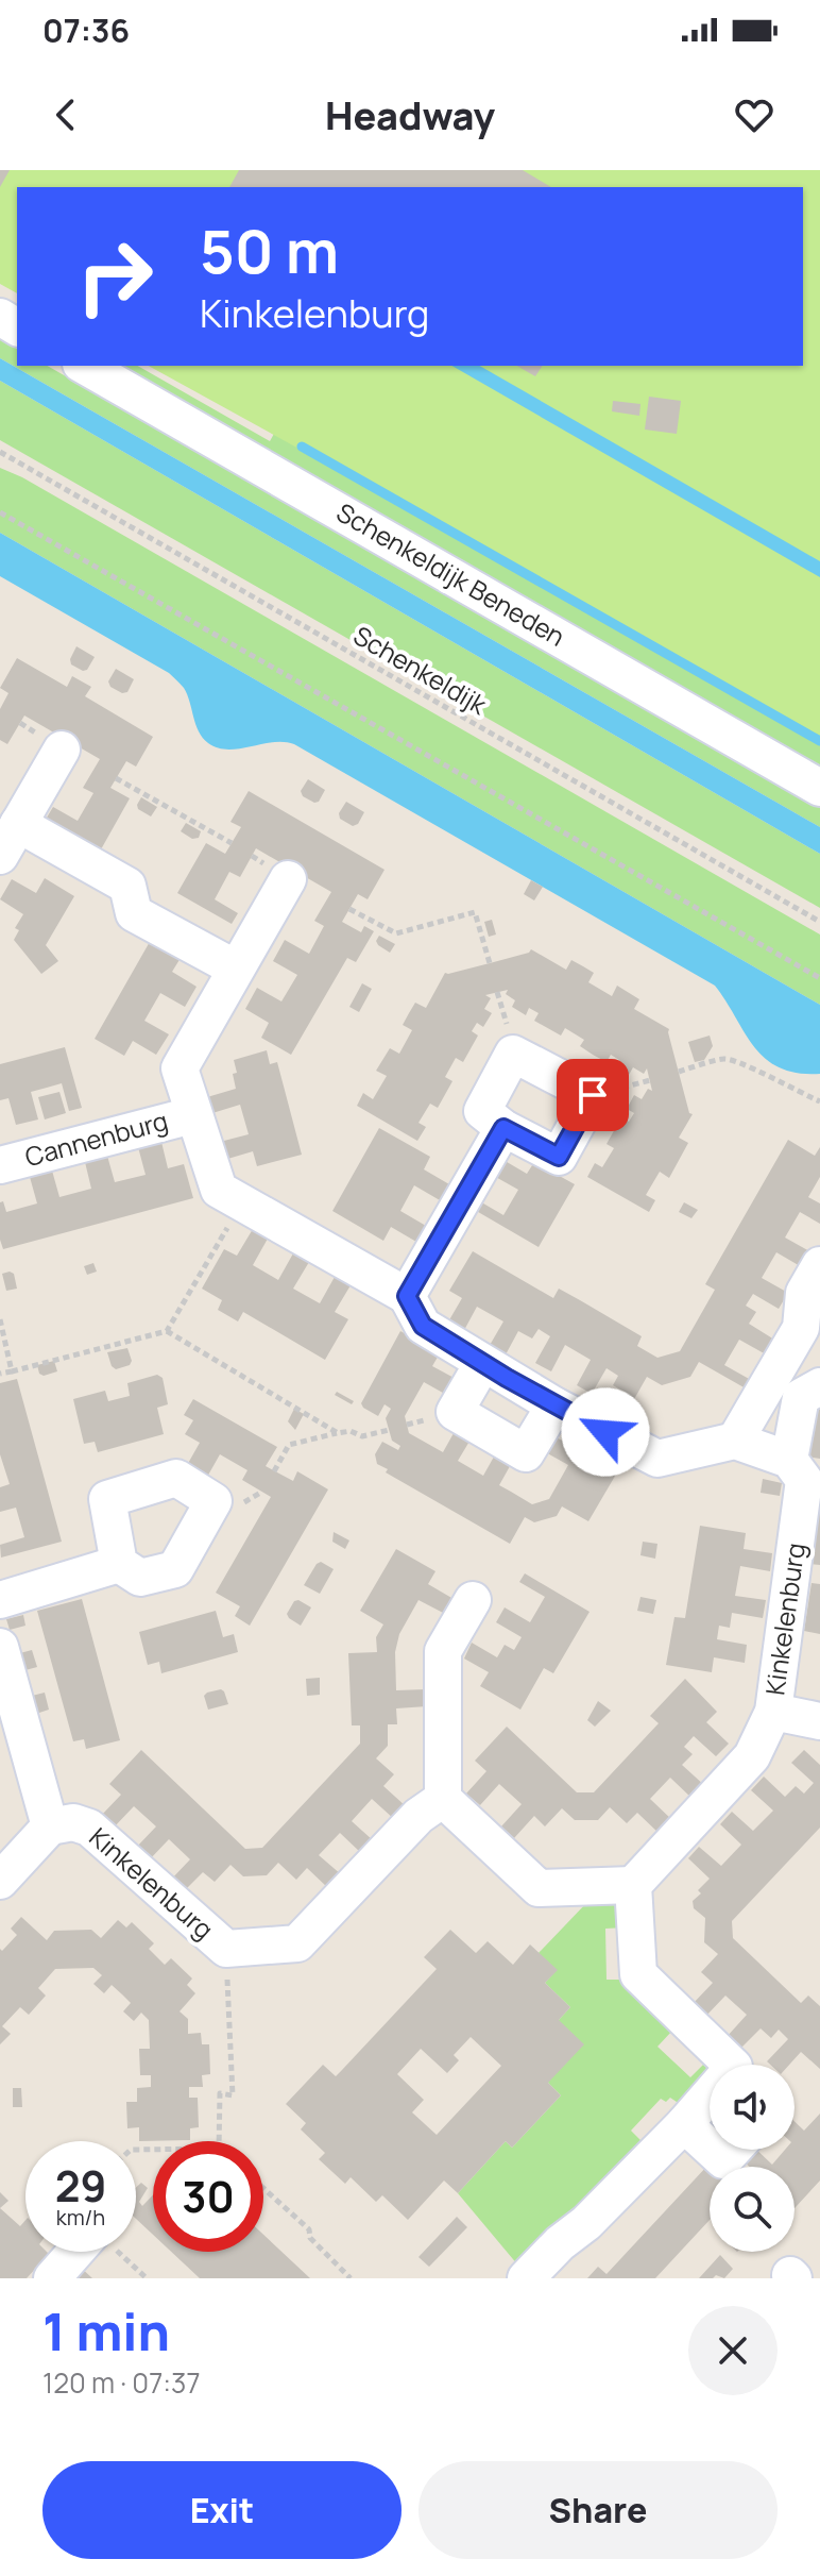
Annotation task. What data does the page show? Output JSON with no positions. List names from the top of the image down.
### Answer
{
  "streets": {
    "street": ["Schenkeldijk Beneden", "Cannenburg", "Kinkelenburg"],
    "path": ["Schenkeldijk"]
  },
  "page": {
    "status": "07:36",
    "header": "Headway",
    "turn": ["50 m", "Kinkelenburg"],
    "speed": "29 km/h",
    "limit": "30",
    "heading": ["1 min", "120 m · 07:37"],
    "buttons": ["Exit", "Share"]
  }
}
